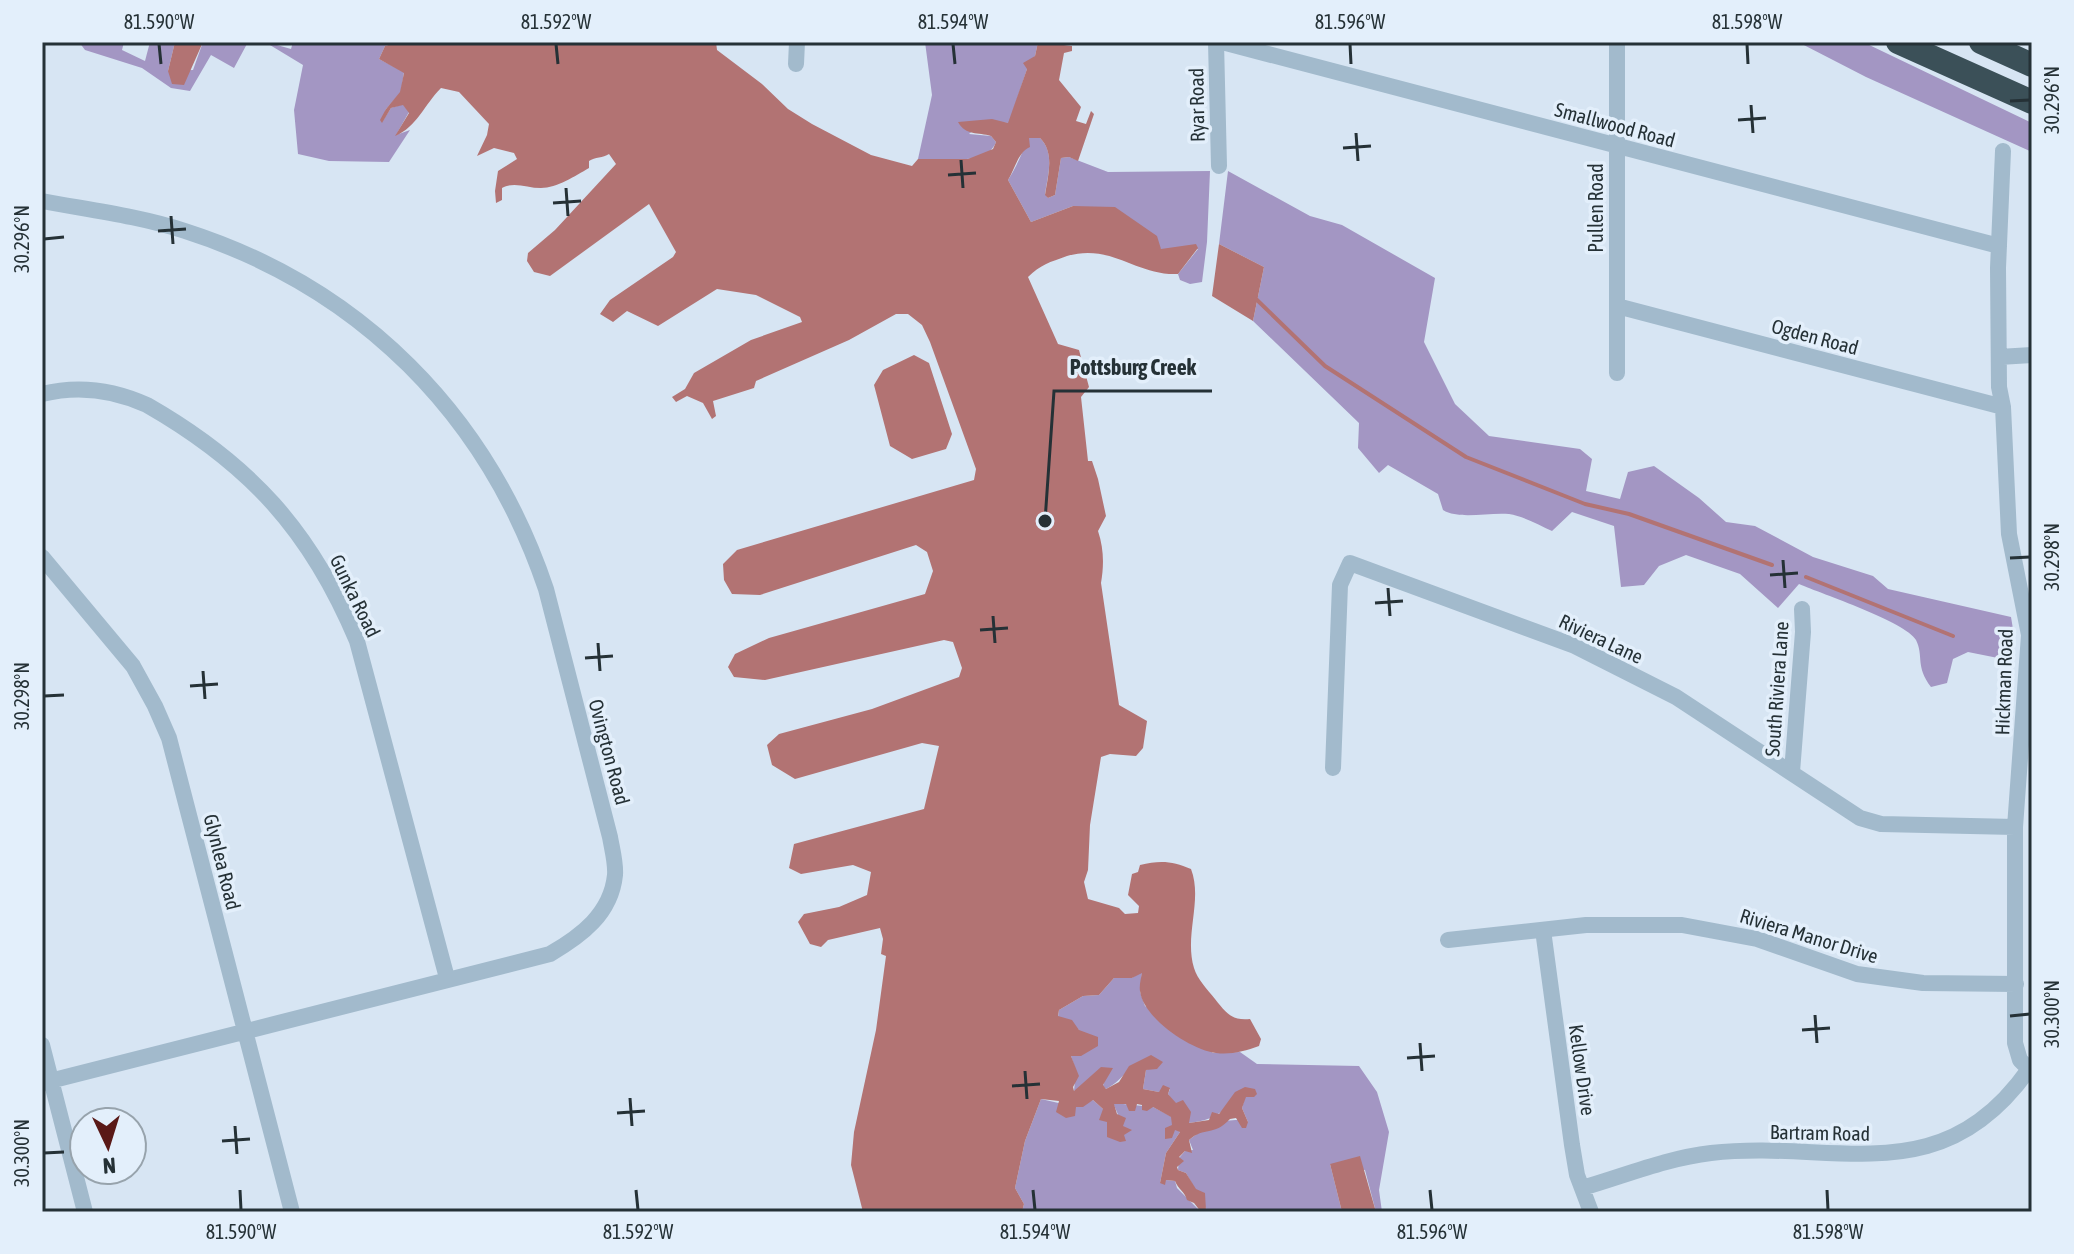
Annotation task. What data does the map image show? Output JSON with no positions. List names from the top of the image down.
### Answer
{
  "streets": {
    "street": [
      "Ryar Road",
      "Smallwood Road",
      "Pullen Road",
      "Ogden Road",
      "Gunka Road",
      "Riviera Lane",
      "Hickman Road",
      "South Riviera Lane",
      "Ovington Road",
      "Glynlea Road",
      "Riviera Manor Drive",
      "Kellow Drive",
      "Bartram Road"
    ]
  },
  "crossings": [
    ["Ryar Road", "Smallwood Road"],
    ["Smallwood Road", "Pullen Road"],
    ["Smallwood Road", "Hickman Road"],
    ["Pullen Road", "Ogden Road"],
    ["Ogden Road", "Hickman Road"],
    ["Gunka Road", "Ovington Road"],
    ["Riviera Lane", "Hickman Road"],
    ["Riviera Lane", "South Riviera Lane"],
    ["Hickman Road", "Riviera Manor Drive"],
    ["Hickman Road", "Bartram Road"],
    ["Ovington Road", "Glynlea Road"],
    ["Riviera Manor Drive", "Kellow Drive"],
    ["Kellow Drive", "Bartram Road"]
  ],
  "places": ["Pottsburg Creek"],
  "north": "bottom",
  "coordinates": [
    "81.590°W",
    "81.592°W",
    "81.594°W",
    "81.596°W",
    "81.598°W",
    "30.296°N",
    "30.298°N",
    "30.300°N"
  ]
}
